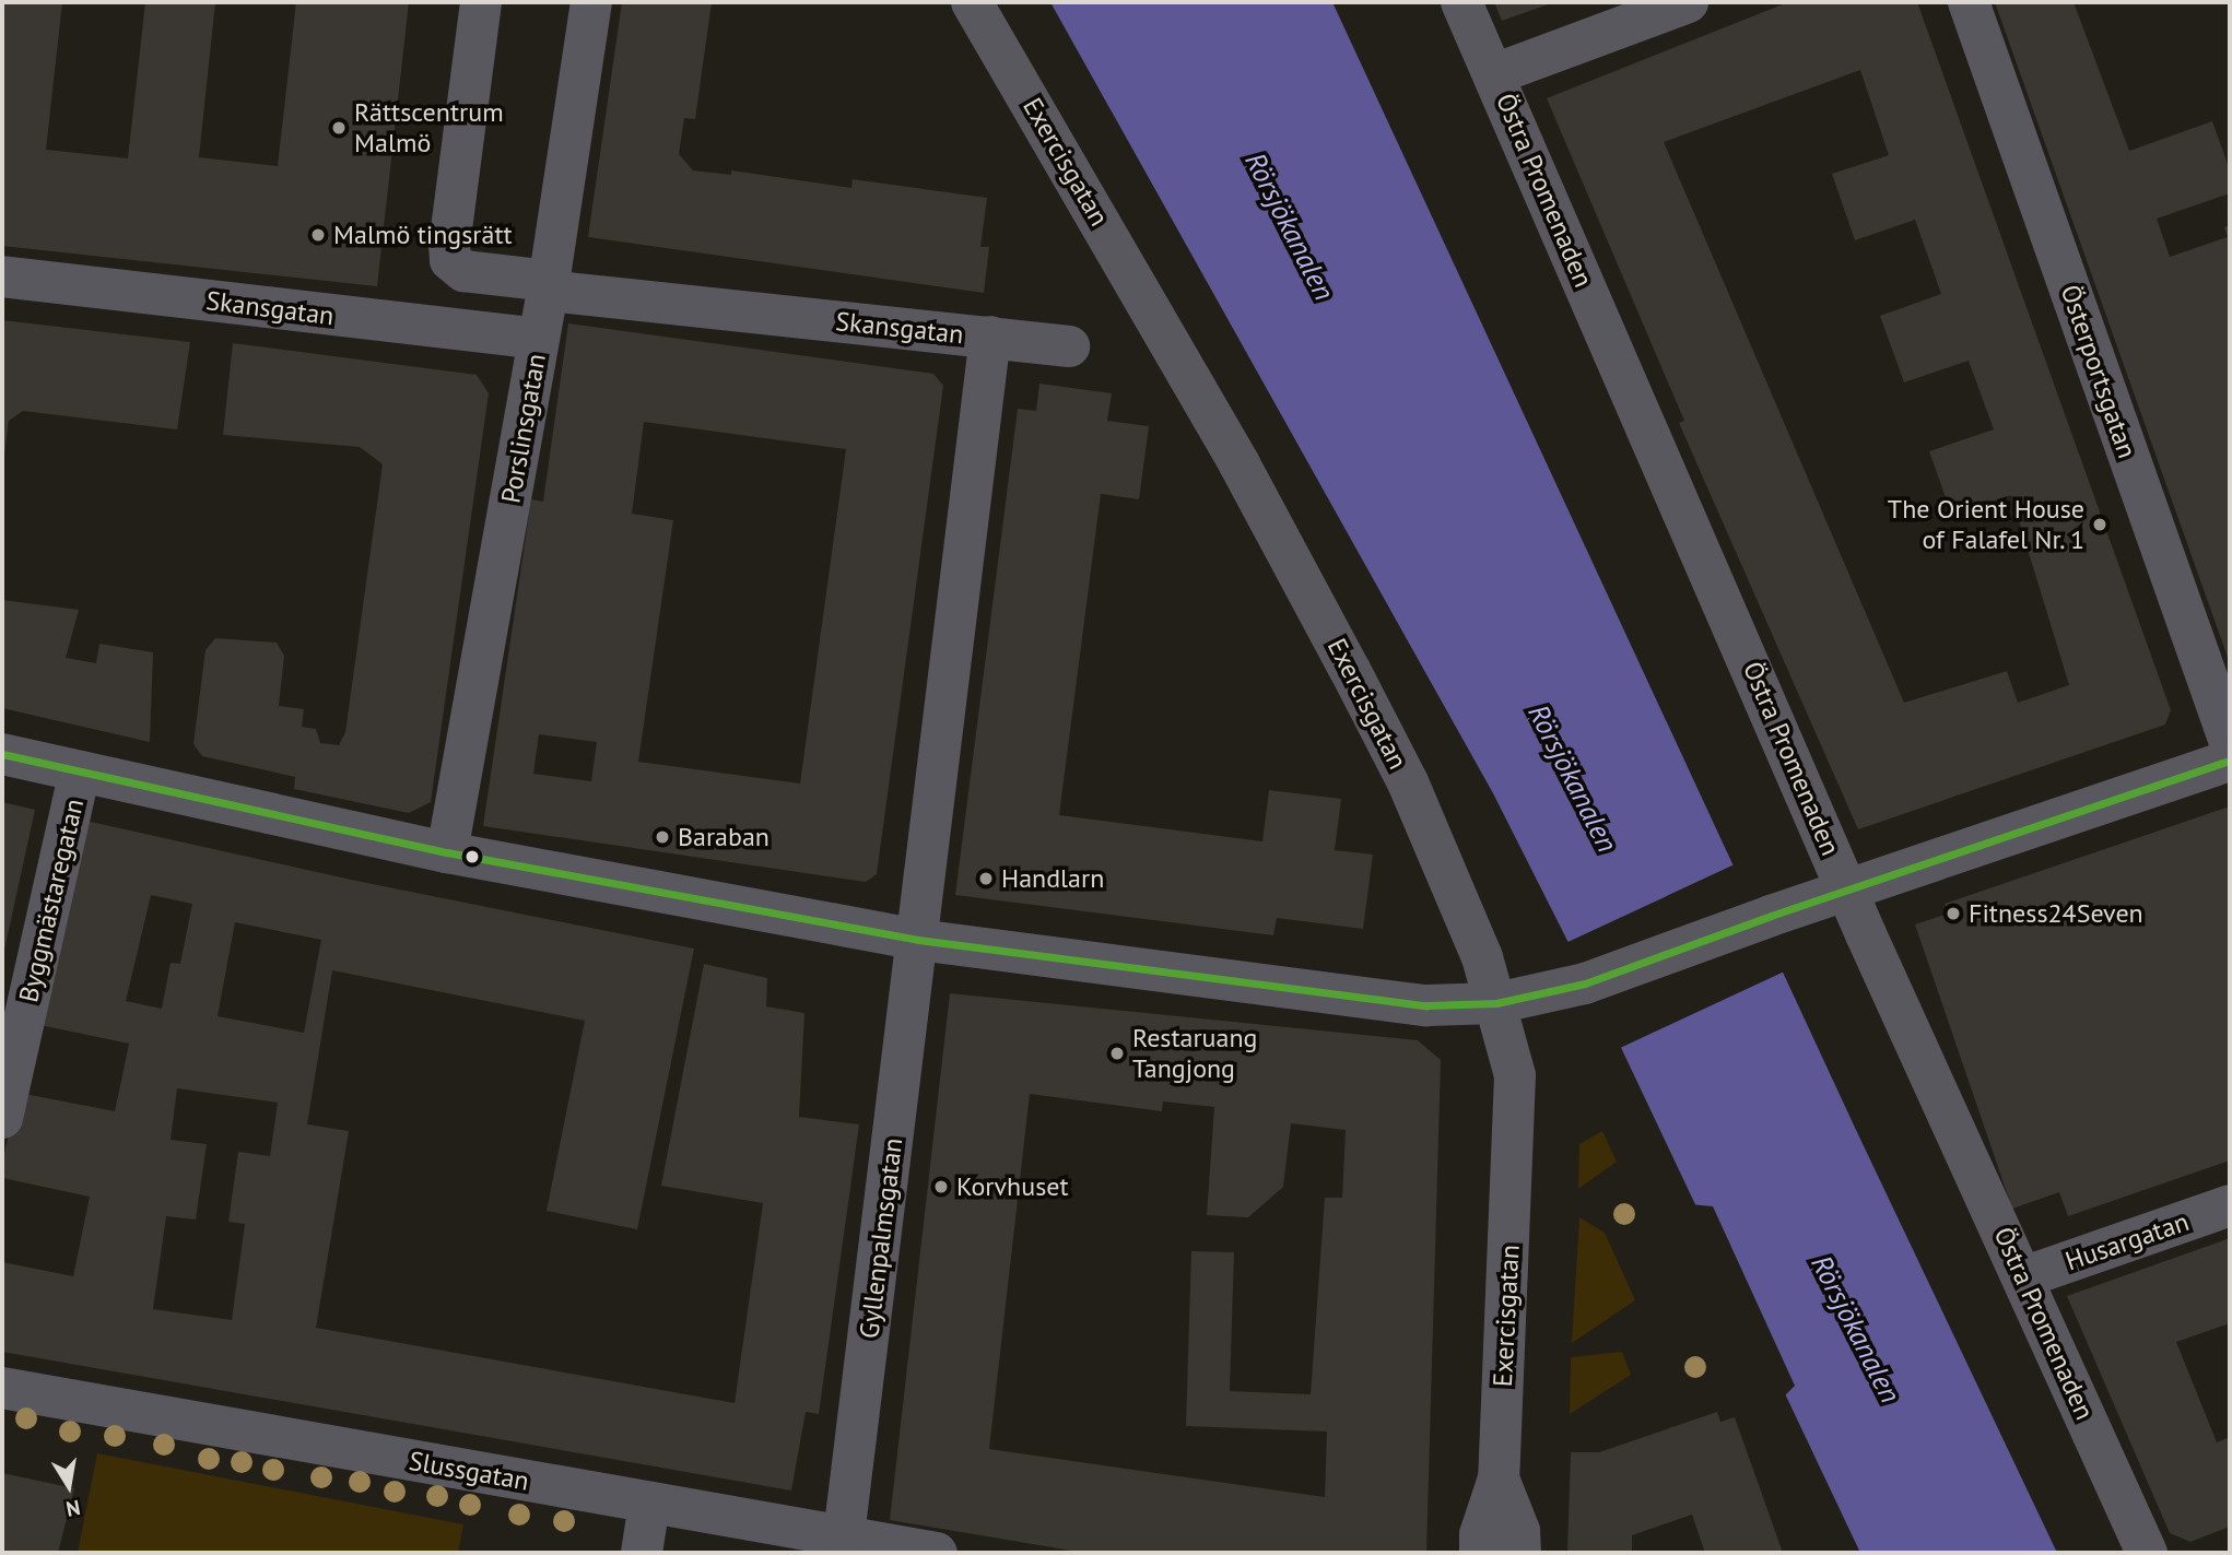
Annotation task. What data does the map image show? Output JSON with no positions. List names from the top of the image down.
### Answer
{
  "streets": {
    "street": [
      "Exercisgatan",
      "Östra Promenaden",
      "Skansgatan",
      "Österportsgatan",
      "Porslinsgatan",
      "Byggmästaregatan",
      "Gyllenpalmsgatan",
      "Husargatan",
      "Slussgatan"
    ]
  },
  "crossings": [
    ["Östra Promenaden", "Husargatan"],
    ["Skansgatan", "Porslinsgatan"],
    ["Skansgatan", "Gyllenpalmsgatan"],
    ["Gyllenpalmsgatan", "Slussgatan"]
  ],
  "water": ["Rörsjökanalen"],
  "places": [
    "Rättscentrum Malmö",
    "Malmö tingsrätt",
    "The Orient House of Falafel Nr. 1",
    "Baraban",
    "Handlarn",
    "Fitness24Seven",
    "Restaruang Tangjong",
    "Korvhuset"
  ],
  "north": "bottom"
}
